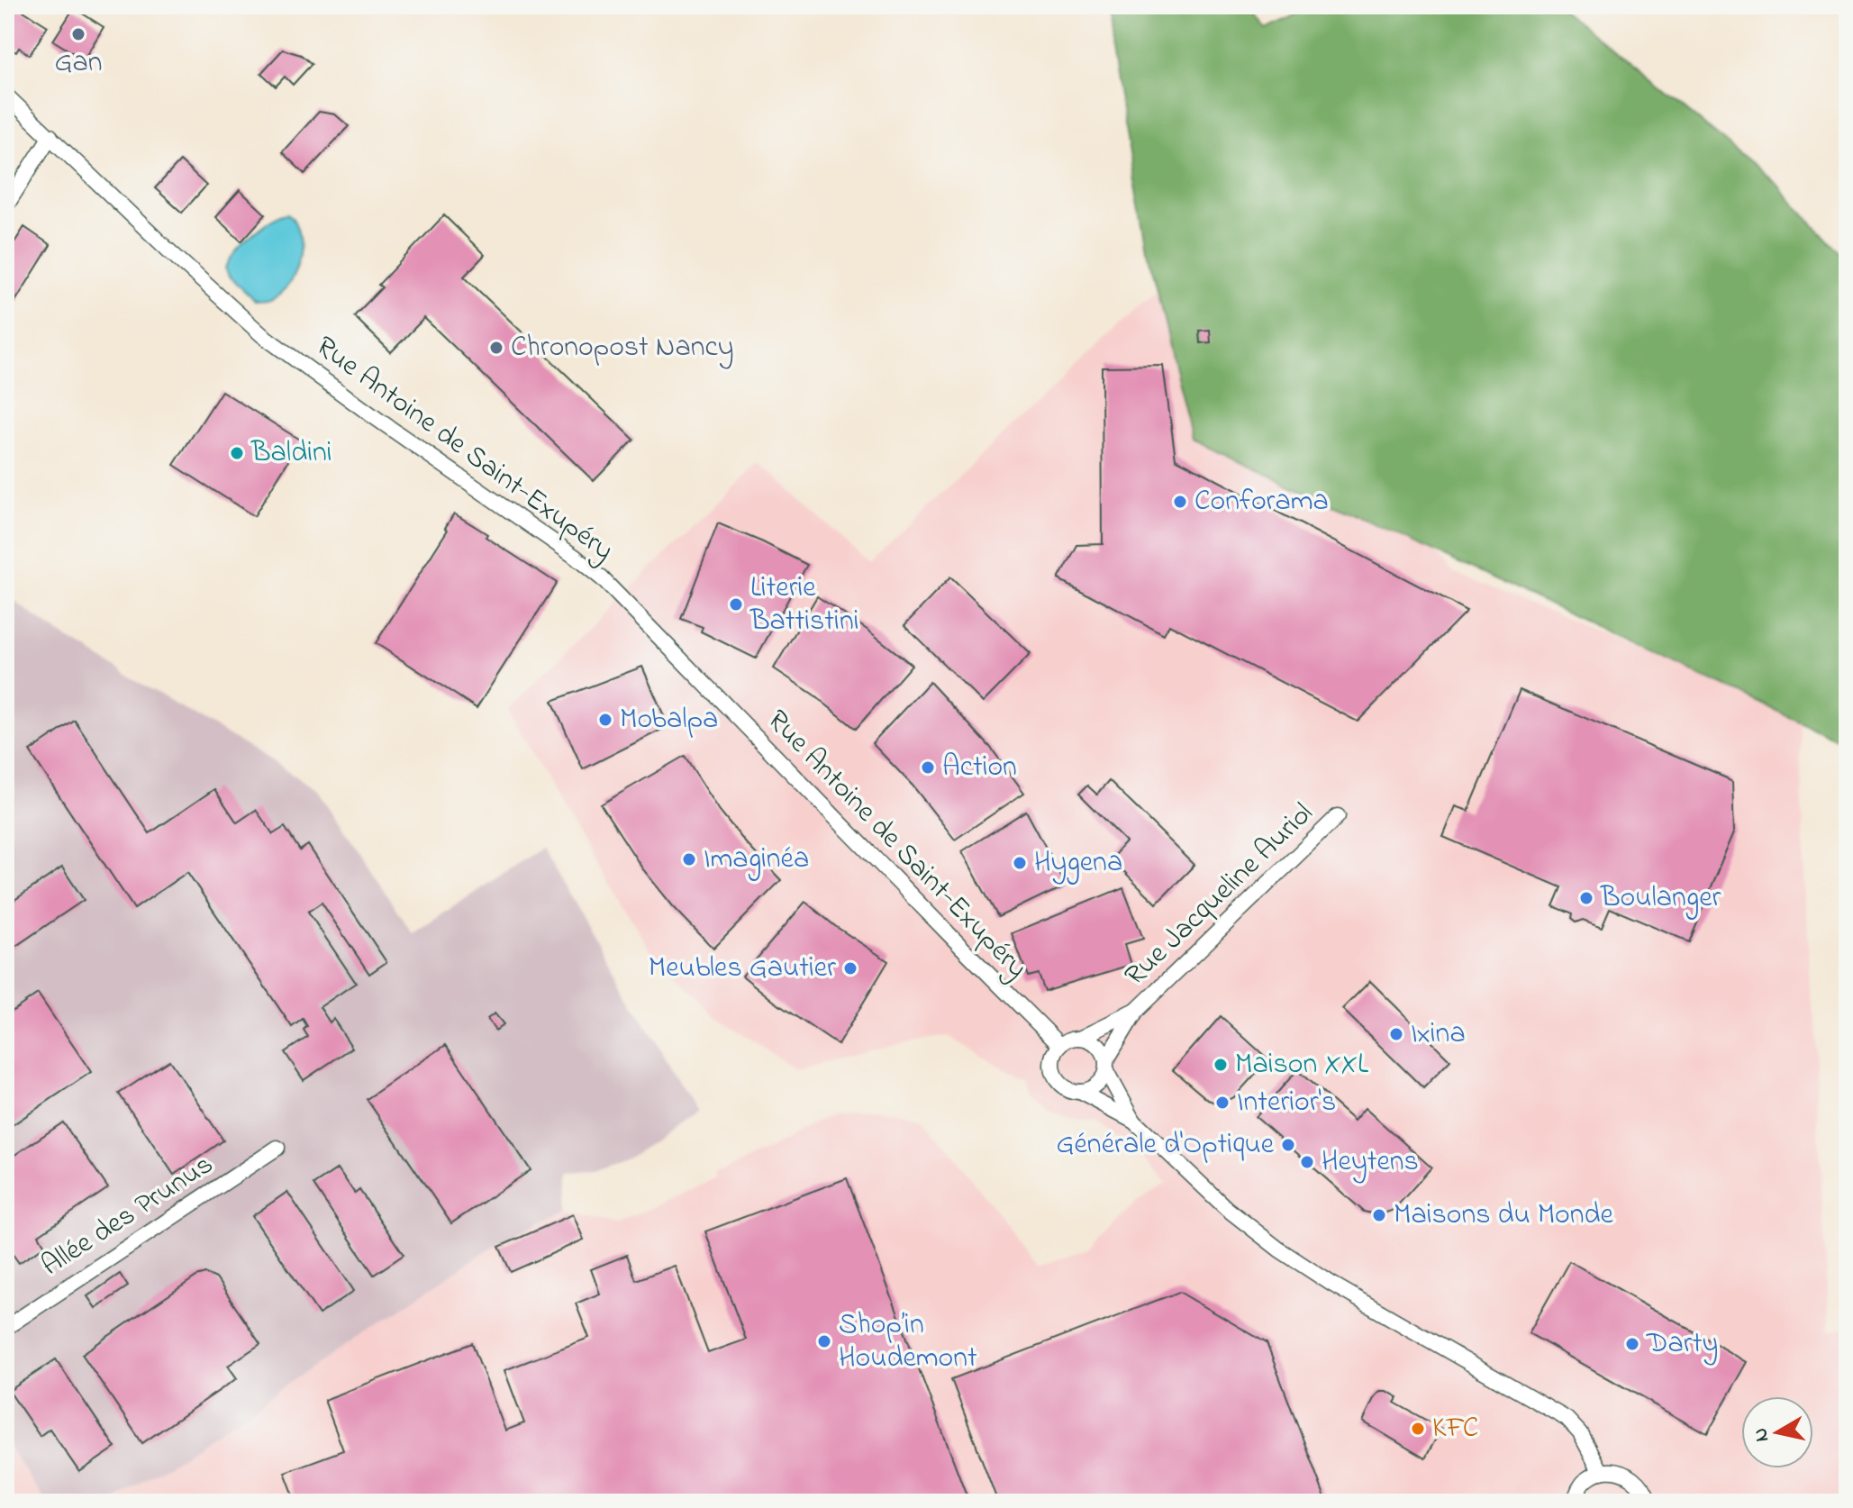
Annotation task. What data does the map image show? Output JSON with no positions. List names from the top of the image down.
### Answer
{
  "streets": {
    "street": ["Rue Antoine de Saint-Exupéry", "Rue Jacqueline Auriol", "Allée des Prunus"]
  },
  "crossings": [
    ["Rue Antoine de Saint-Exupéry", "Rue Jacqueline Auriol"]
  ],
  "places": [
    "Gan",
    "Chronopost Nancy",
    "Baldini",
    "Conforama",
    "Literie Battistini",
    "Mobalpa",
    "Action",
    "Imaginéa",
    "Hygena",
    "Boulanger",
    "Meubles Gautier",
    "Ixina",
    "Maison XXL",
    "Interior's",
    "Générale d'Optique",
    "Heytens",
    "Maisons du Monde",
    "Shop’in Houdemont",
    "Darty",
    "KFC"
  ],
  "north": "left"
}
